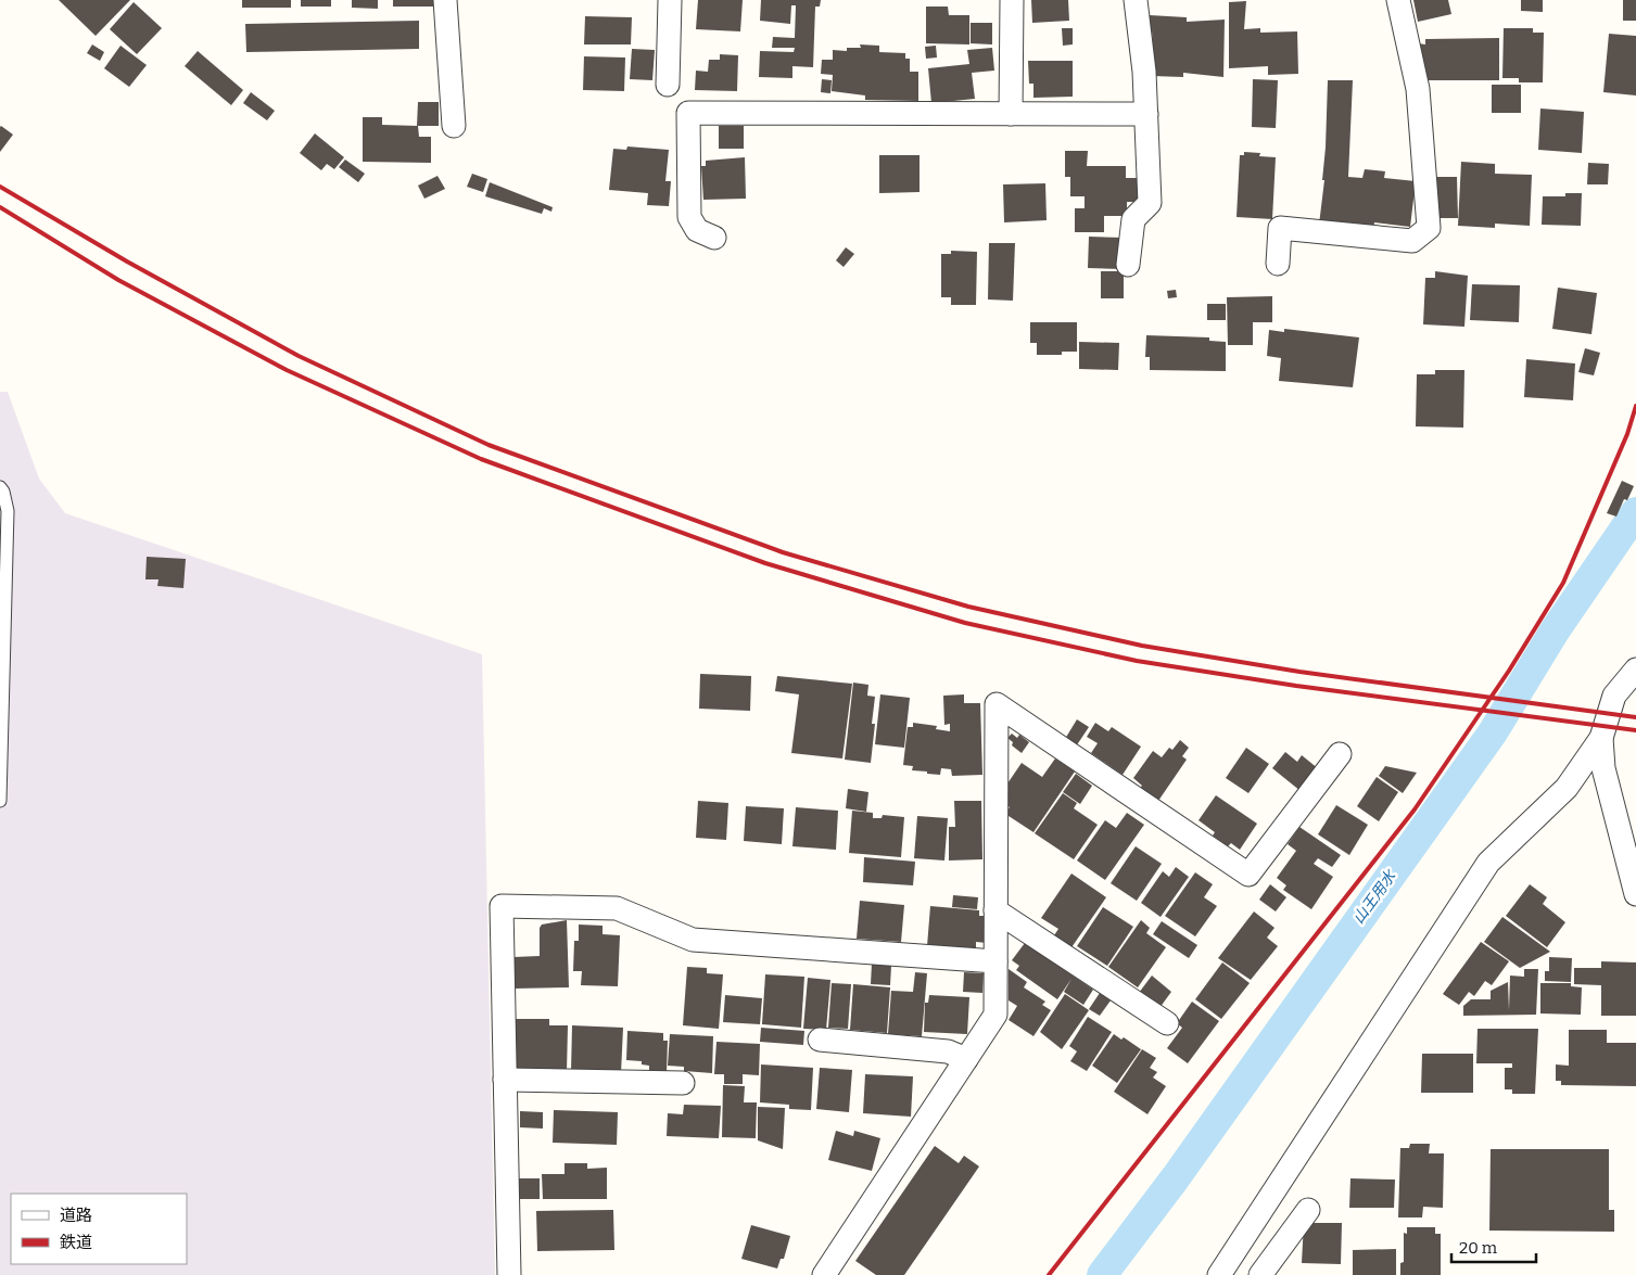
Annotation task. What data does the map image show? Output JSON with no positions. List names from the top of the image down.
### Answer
{
  "water": ["山王用水"],
  "legend": ["道路", "鉄道"],
  "scale_bar": "20 m"
}
